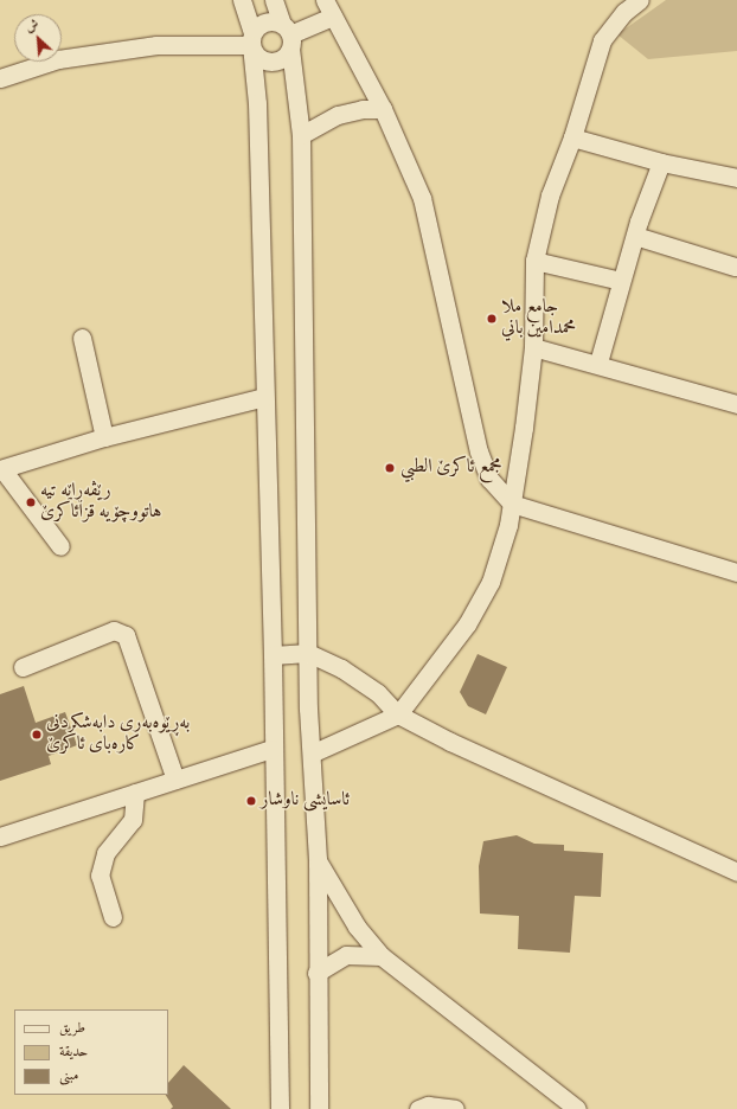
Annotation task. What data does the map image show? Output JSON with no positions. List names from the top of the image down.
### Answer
{
  "places": [
    "جامع ملا محمدامين باني",
    "مجمع ئاکرێ الطبي",
    "رێڤەڕاێە تیە هاتووچۆیە قزائاکرێ",
    "بەڕێوەبەری دابەشکردنی کارەبای ئاکرێ",
    "ئاسايشى ناوشار"
  ],
  "legend": ["طريق", "حديقة", "مبنى"],
  "north": "top left"
}
